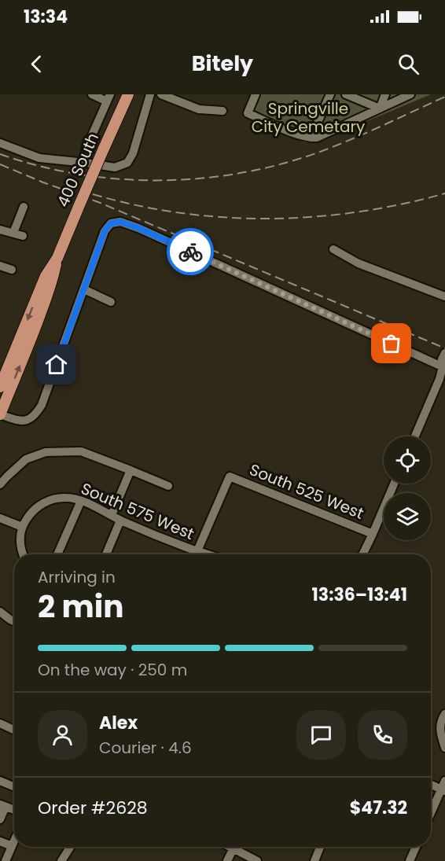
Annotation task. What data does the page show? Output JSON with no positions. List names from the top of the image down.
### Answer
{
  "streets": {
    "main road": ["400 South"],
    "street": ["South 525 West", "South 575 West"]
  },
  "crossings": [
    ["South 525 West", "South 575 West"]
  ],
  "parks": ["Springville City Cemetary"],
  "page": {
    "status": "13:34",
    "header": "Bitely",
    "heading": ["2 min", "Arriving in", "13:36–13:41"],
    "panel": [
      "Alex",
      "Courier · 4.6",
      "Order #2628",
      "$47.32"
    ],
    "bar": "On the way · 250 m"
  }
}
